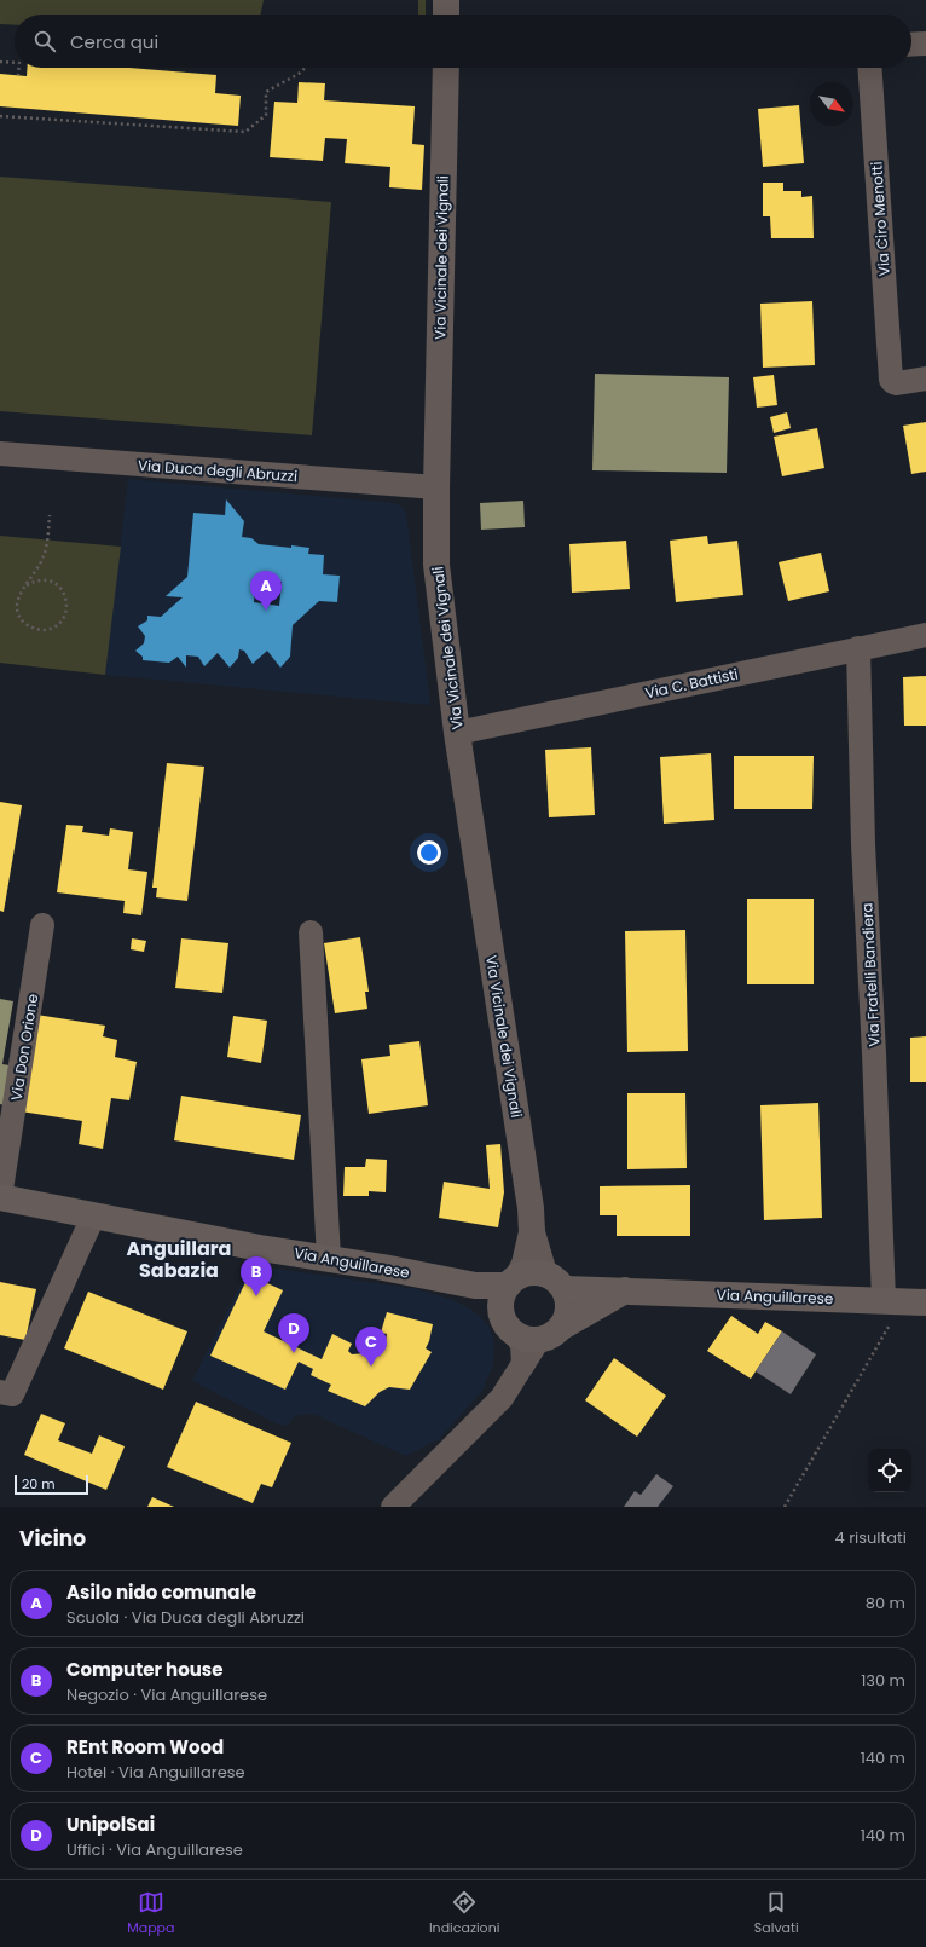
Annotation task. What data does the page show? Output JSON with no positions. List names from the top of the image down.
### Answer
{
  "streets": {
    "main road": ["Via Anguillarese"],
    "street": [
      "Via Ciro Menotti",
      "Via Vicinale dei Vignali",
      "Via Duca degli Abruzzi",
      "Via C. Battisti",
      "Via Fratelli Bandiera",
      "Via Don Orione"
    ]
  },
  "crossings": [
    ["Via Vicinale dei Vignali", "Via Duca degli Abruzzi"],
    ["Via Vicinale dei Vignali", "Via C. Battisti"],
    ["Via Vicinale dei Vignali", "Via Anguillarese"],
    ["Via C. Battisti", "Via Fratelli Bandiera"],
    ["Via Fratelli Bandiera", "Via Anguillarese"],
    ["Via Don Orione", "Via Anguillarese"]
  ],
  "districts": ["Anguillara Sabazia"],
  "scale_bar": "20 m",
  "north": "bottom right",
  "page": {
    "search": "Cerca qui",
    "pins": [
      "A",
      "B",
      "D",
      "C"
    ],
    "scale": "20 m",
    "heading": ["Vicino", "4 risultati"],
    "list": [
      {
        "mark": "A",
        "name": "Asilo nido comunale",
        "note": "Scuola · Via Duca degli Abruzzi",
        "value": "80 m"
      },
      {
        "mark": "B",
        "name": "Computer house",
        "note": "Negozio · Via Anguillarese",
        "value": "130 m"
      },
      {
        "mark": "C",
        "name": "REnt Room Wood",
        "note": "Hotel · Via Anguillarese",
        "value": "140 m"
      },
      {
        "mark": "D",
        "name": "UnipolSai",
        "note": "Uffici · Via Anguillarese",
        "value": "140 m"
      }
    ],
    "nav": ["Mappa", "Indicazioni", "Salvati"]
  }
}
